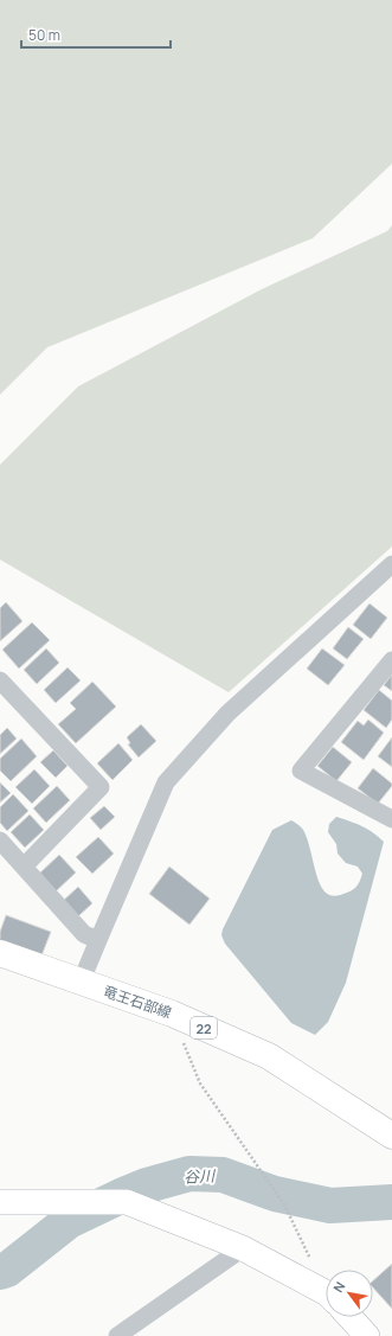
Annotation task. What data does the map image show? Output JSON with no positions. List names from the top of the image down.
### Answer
{
  "streets": {
    "main road": ["竜王石部線", "22"]
  },
  "water": ["谷川"],
  "scale_bar": "50 m",
  "north": "top left"
}
